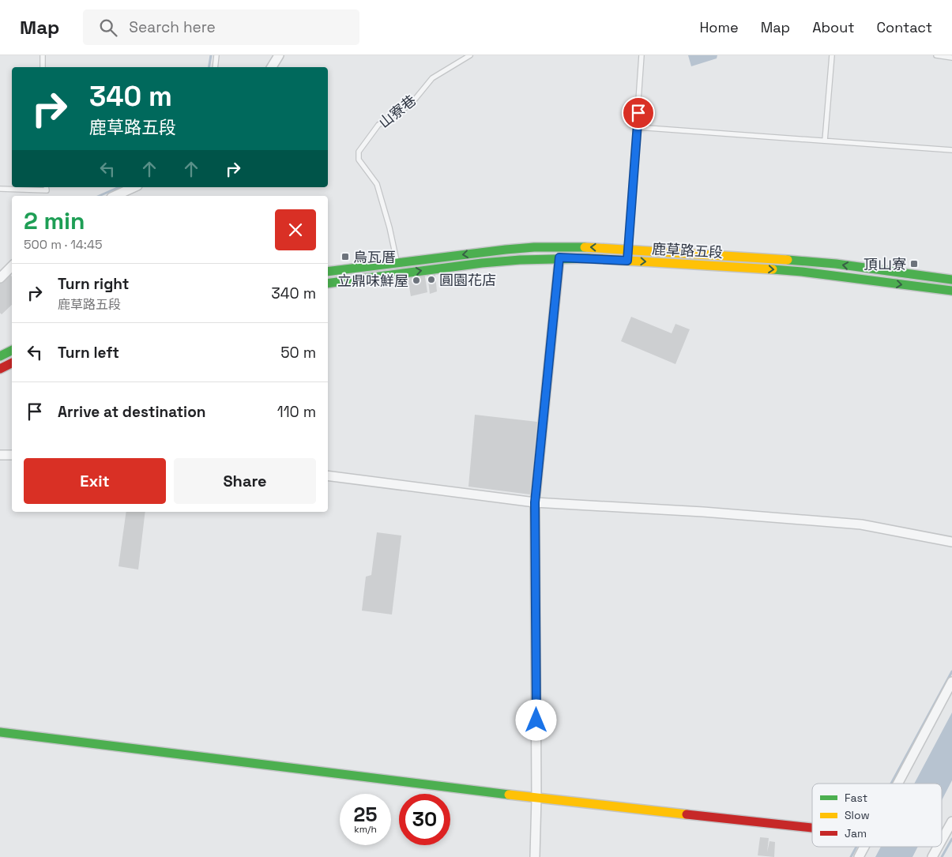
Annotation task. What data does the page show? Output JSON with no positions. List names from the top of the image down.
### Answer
{
  "streets": {
    "main road": ["鹿草路五段"],
    "lane": ["山寮巷"]
  },
  "crossings": [
    ["山寮巷", "鹿草路五段"]
  ],
  "places": {
    "transit": ["烏瓦厝", "頂山寮"],
    "other": ["圓園花店", "立鼎味鮮屋"]
  },
  "legend": ["Fast", "Slow", "Jam"],
  "page": {
    "header": "Map",
    "search": "Search here",
    "nav": [
      "Home",
      "Map",
      "About",
      "Contact"
    ],
    "turn": ["340 m", "鹿草路五段"],
    "heading": ["2 min", "500 m · 14:45"],
    "list": [
      {
        "name": "Turn right",
        "note": "鹿草路五段",
        "value": "340 m"
      },
      {
        "name": "Turn left",
        "value": "50 m"
      },
      {
        "name": "Arrive at destination",
        "value": "110 m"
      }
    ],
    "buttons": ["Exit", "Share"],
    "speed": "25 km/h",
    "limit": "30"
  }
}
